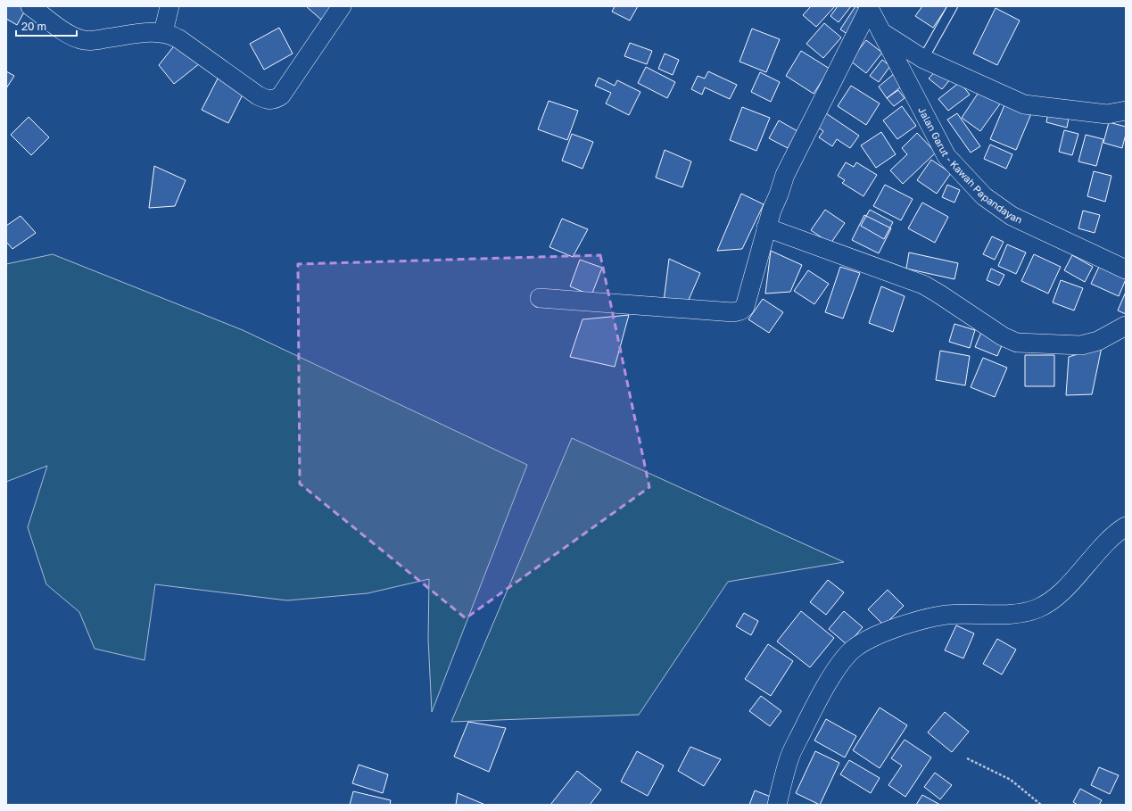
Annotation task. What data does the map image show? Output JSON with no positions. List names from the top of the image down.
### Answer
{
  "streets": {
    "street": ["Jalan Garut - Kawah Papandayan"]
  },
  "scale_bar": "20 m"
}
